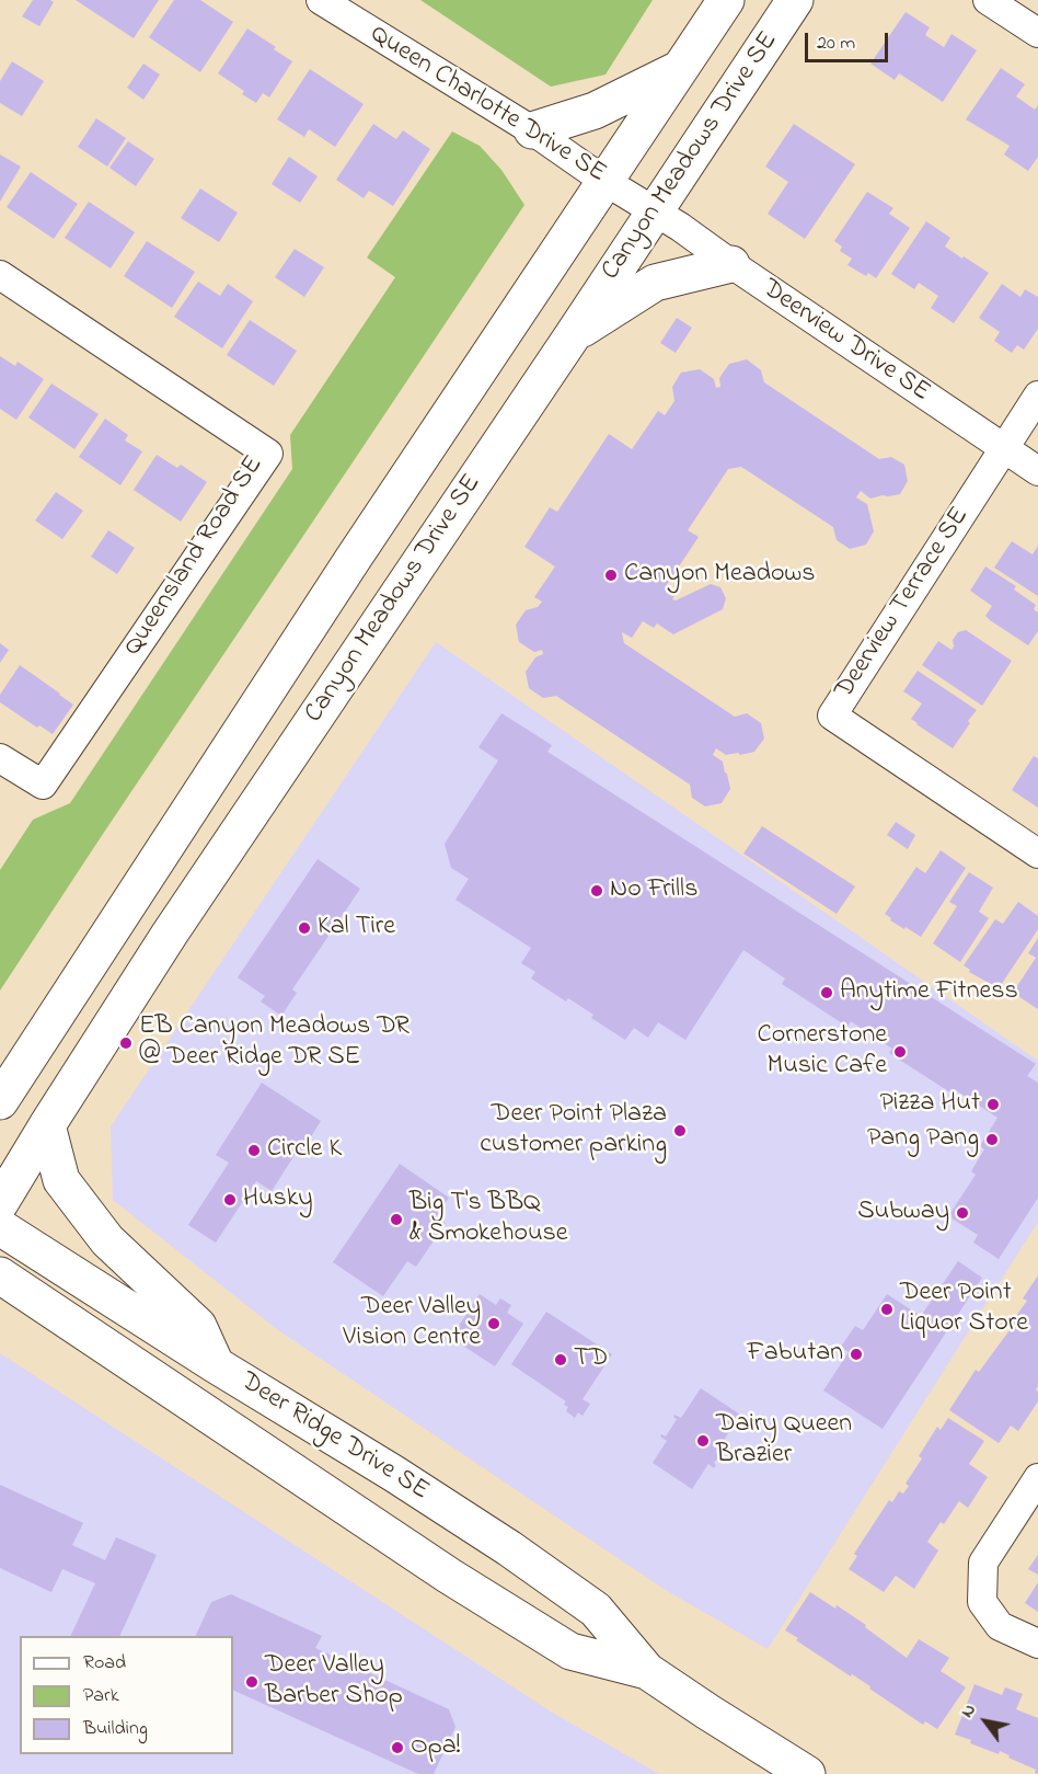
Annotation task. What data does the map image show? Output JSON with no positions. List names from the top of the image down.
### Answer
{
  "streets": {
    "street": [
      "Queen Charlotte Drive SE",
      "Canyon Meadows Drive SE",
      "Deerview Drive SE",
      "Queensland Road SE",
      "Deerview Terrace SE",
      "Deer Ridge Drive SE"
    ]
  },
  "crossings": [
    ["Queen Charlotte Drive SE", "Canyon Meadows Drive SE"],
    ["Queen Charlotte Drive SE", "Deerview Drive SE"],
    ["Canyon Meadows Drive SE", "Deerview Drive SE"],
    ["Deerview Drive SE", "Deerview Terrace SE"]
  ],
  "places": [
    "Canyon Meadows",
    "No Frills",
    "Kal Tire",
    "Anytime Fitness",
    "EB Canyon Meadows DR @ Deer Ridge DR SE",
    "Cornerstone Music Cafe",
    "Pizza Hut",
    "Deer Point Plaza customer parking",
    "Pang Pang",
    "Circle K",
    "Husky",
    "Subway",
    "Big T's BBQ & Smokehouse",
    "Deer Point Liquor Store",
    "Deer Valley Vision Centre",
    "Fabutan",
    "TD",
    "Dairy Queen Brazier",
    "Deer Valley Barber Shop",
    "Opa!"
  ],
  "legend": ["Road", "Park", "Building"],
  "scale_bar": "20 m",
  "north": "top left"
}
